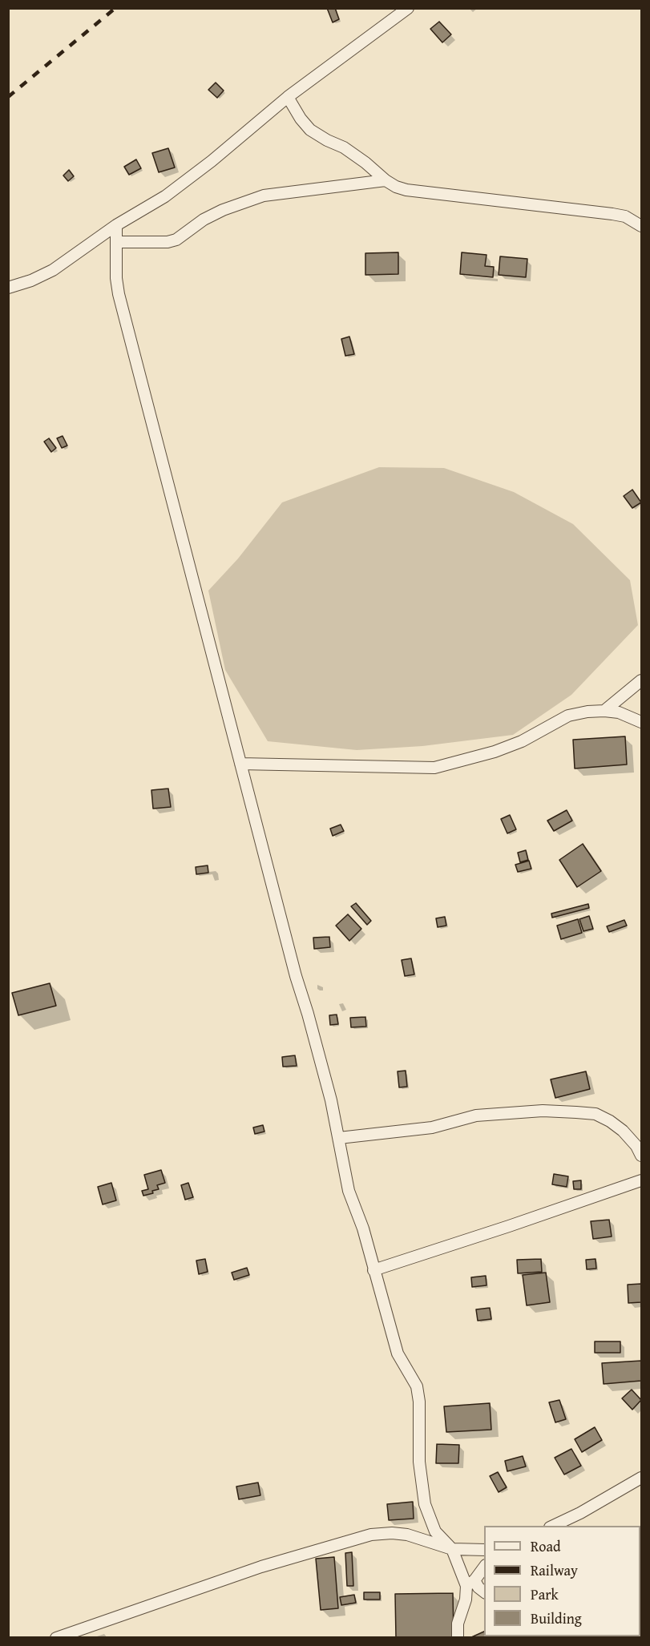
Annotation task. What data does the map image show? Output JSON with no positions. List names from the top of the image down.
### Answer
{
  "legend": [
    "Road",
    "Railway",
    "Park",
    "Building"
  ]
}
